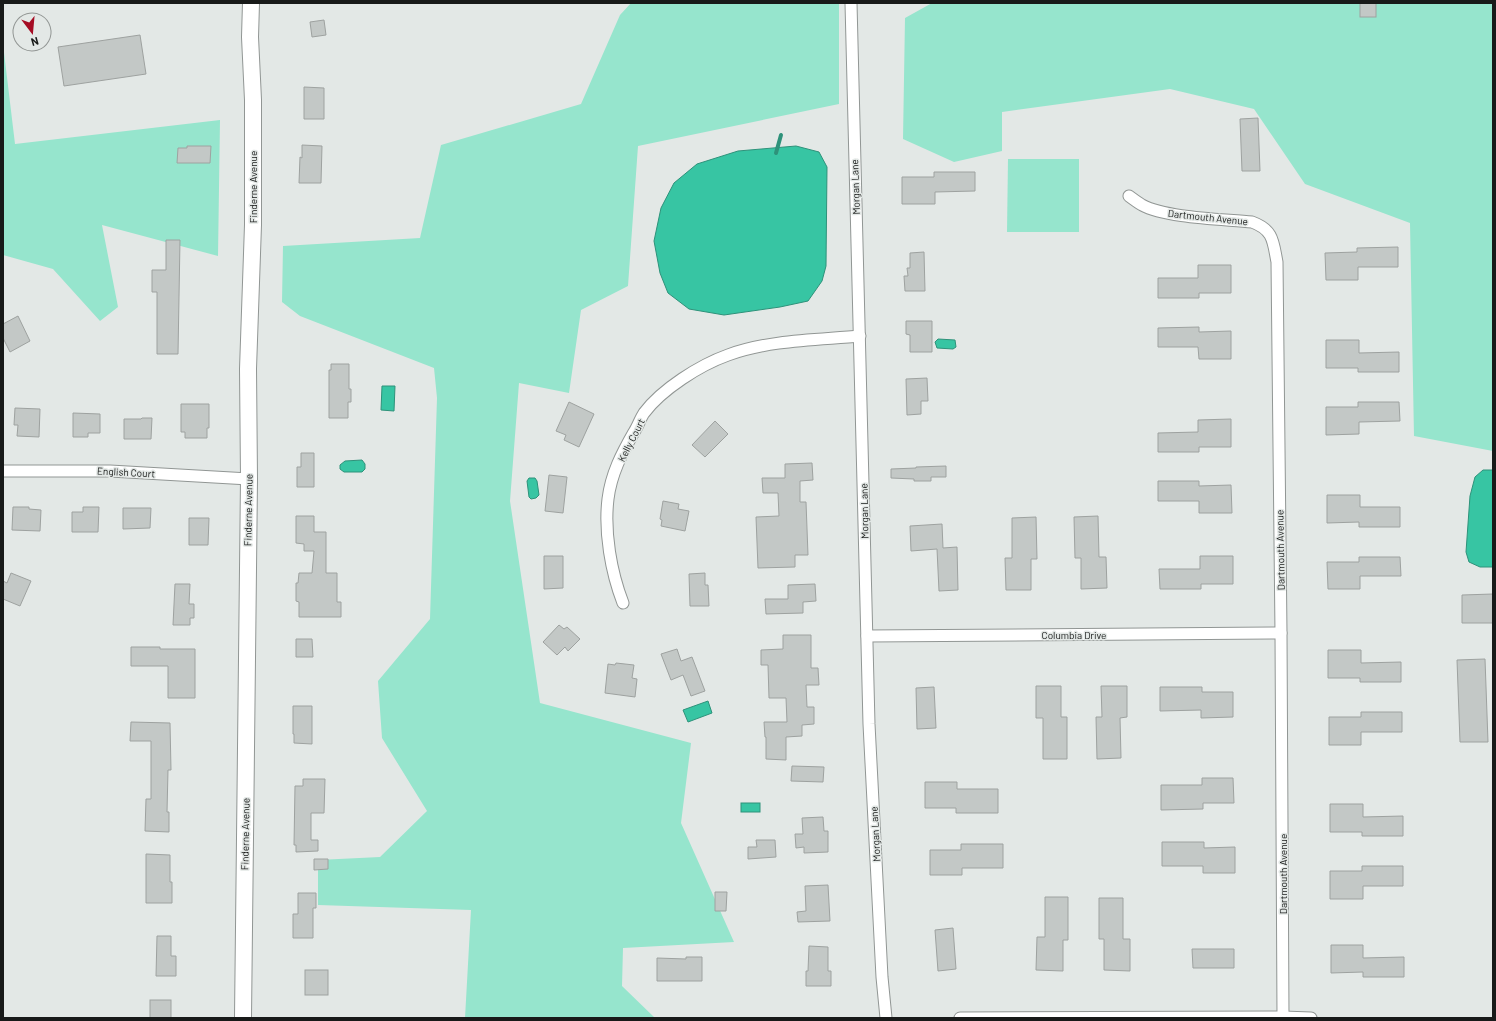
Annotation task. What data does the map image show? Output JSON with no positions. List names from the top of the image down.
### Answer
{
  "streets": {
    "main road": ["Finderne Avenue"],
    "street": [
      "Morgan Lane",
      "Dartmouth Avenue",
      "Kelly Court",
      "English Court",
      "Columbia Drive"
    ]
  },
  "crossings": [
    ["Finderne Avenue", "English Court"],
    ["Morgan Lane", "Kelly Court"],
    ["Morgan Lane", "Columbia Drive"],
    ["Dartmouth Avenue", "Columbia Drive"]
  ],
  "north": "bottom"
}
